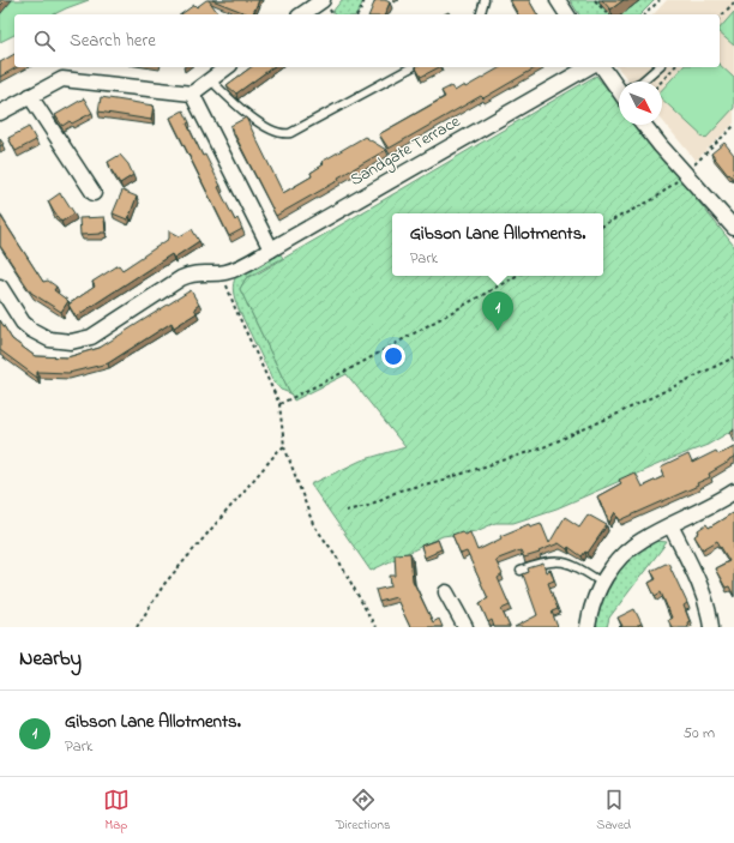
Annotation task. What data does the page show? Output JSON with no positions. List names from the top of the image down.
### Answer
{
  "streets": {
    "street": ["Sandgate Terrace"]
  },
  "north": "bottom right",
  "page": {
    "search": "Search here",
    "popup": ["Gibson Lane Allotments.", "Park"],
    "pins": "1",
    "heading": "Nearby",
    "list": [
      {
        "mark": "1",
        "name": "Gibson Lane Allotments.",
        "note": "Park",
        "value": "50 m"
      }
    ],
    "nav": ["Map", "Directions", "Saved"]
  }
}
